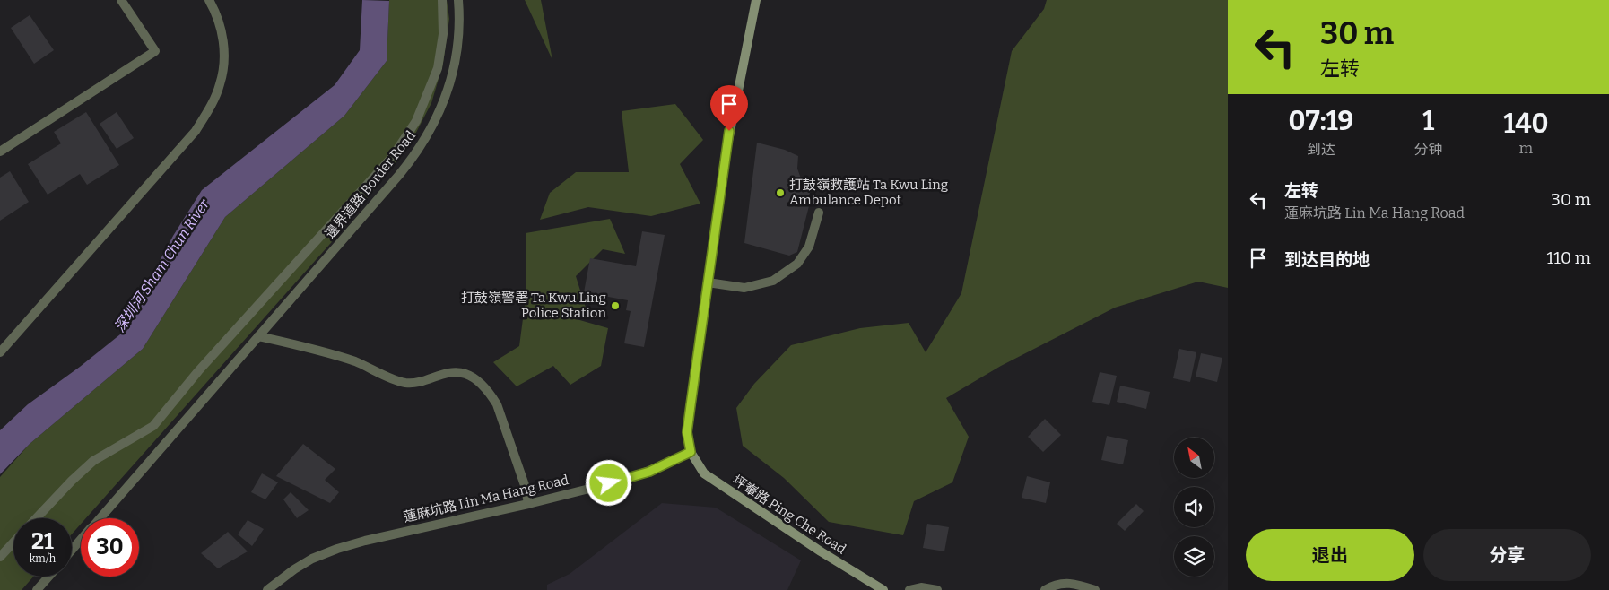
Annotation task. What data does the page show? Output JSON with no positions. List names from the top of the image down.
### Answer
{
  "streets": {
    "street": ["邊界道路 Border Road", "蓮麻坑路 Lin Ma Hang Road", "坪輋路 Ping Che Road"]
  },
  "crossings": [
    ["蓮麻坑路 Lin Ma Hang Road", "坪輋路 Ping Che Road"]
  ],
  "water": ["深圳河 Sham Chun River"],
  "places": ["打鼓嶺救護站 Ta Kwu Ling Ambulance Depot", "打鼓嶺警署 Ta Kwu Ling Police Station"],
  "north": "top left",
  "page": {
    "turn": ["30 m", "左转"],
    "eta": [
      "07:19",
      "到达",
      "1",
      "分钟",
      "140",
      "m"
    ],
    "list": [
      {
        "name": "左转",
        "note": "蓮麻坑路 Lin Ma Hang Road",
        "value": "30 m"
      },
      {
        "name": "到达目的地",
        "value": "110 m"
      }
    ],
    "speed": "21 km/h",
    "limit": "30",
    "buttons": ["退出", "分享"]
  }
}
